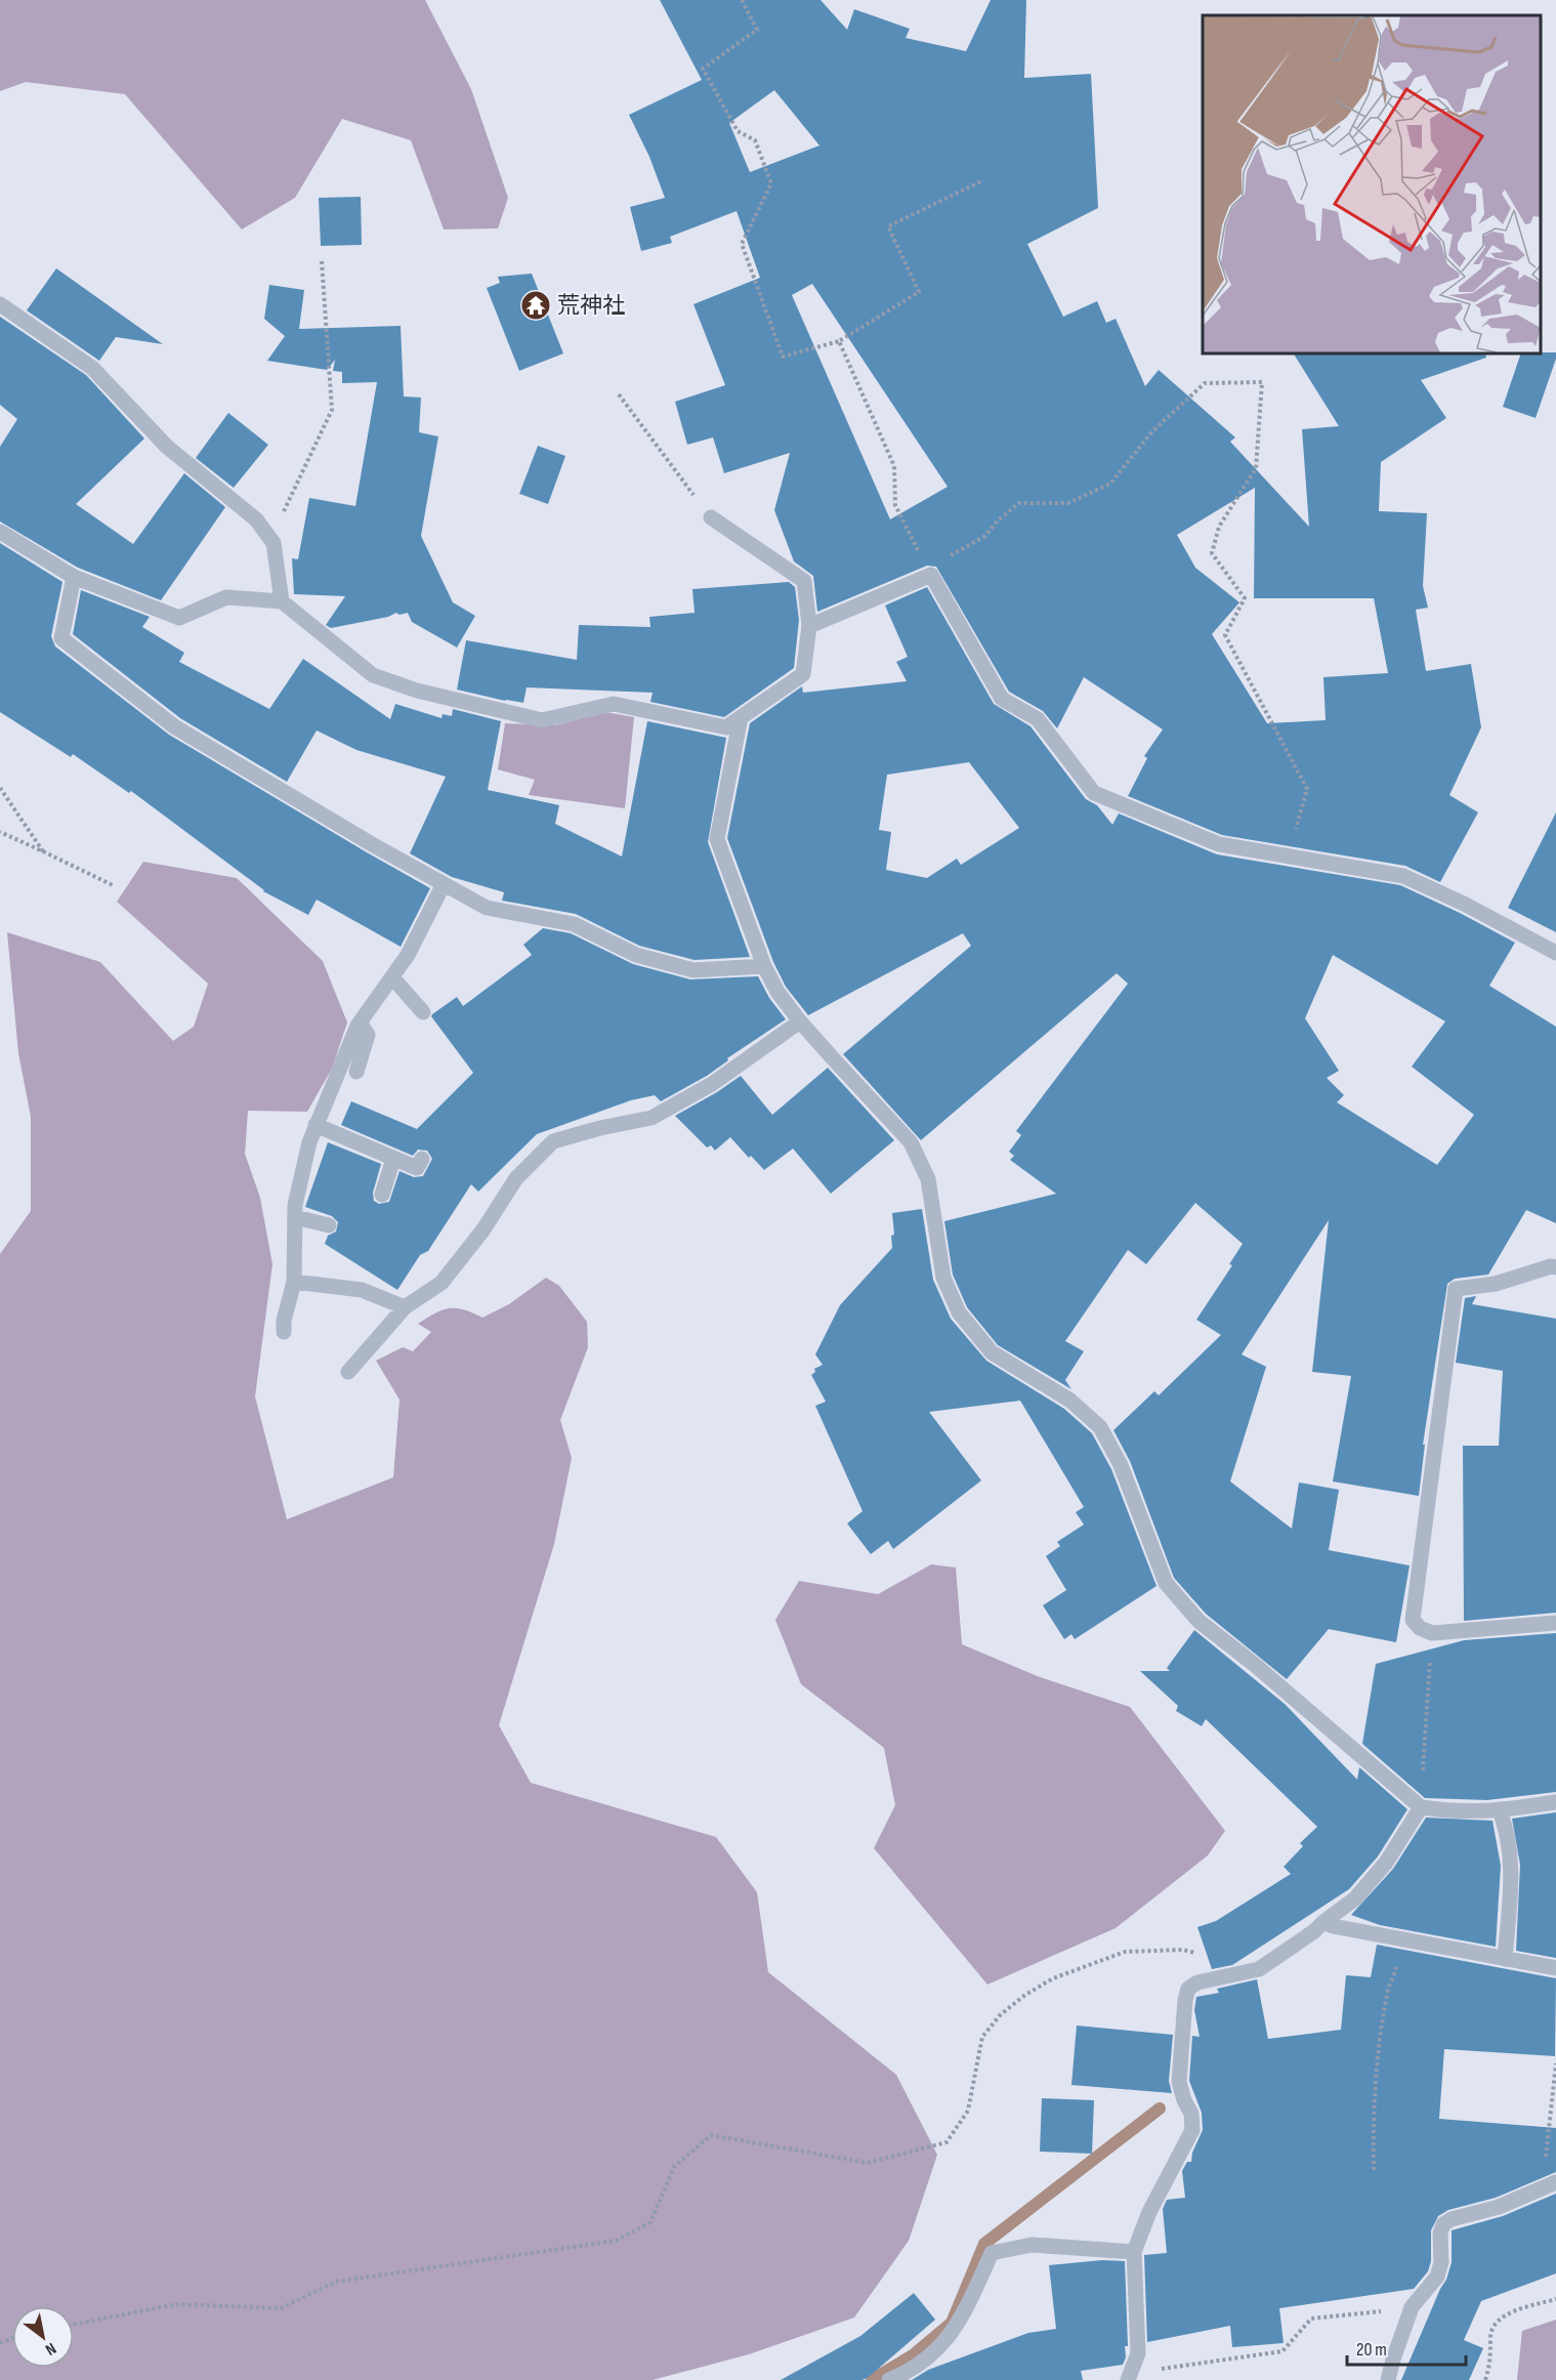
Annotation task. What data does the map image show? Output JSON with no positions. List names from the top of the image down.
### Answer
{
  "places": {
    "temple": ["荒神社"]
  },
  "scale_bar": "20 m",
  "north": "bottom right"
}
